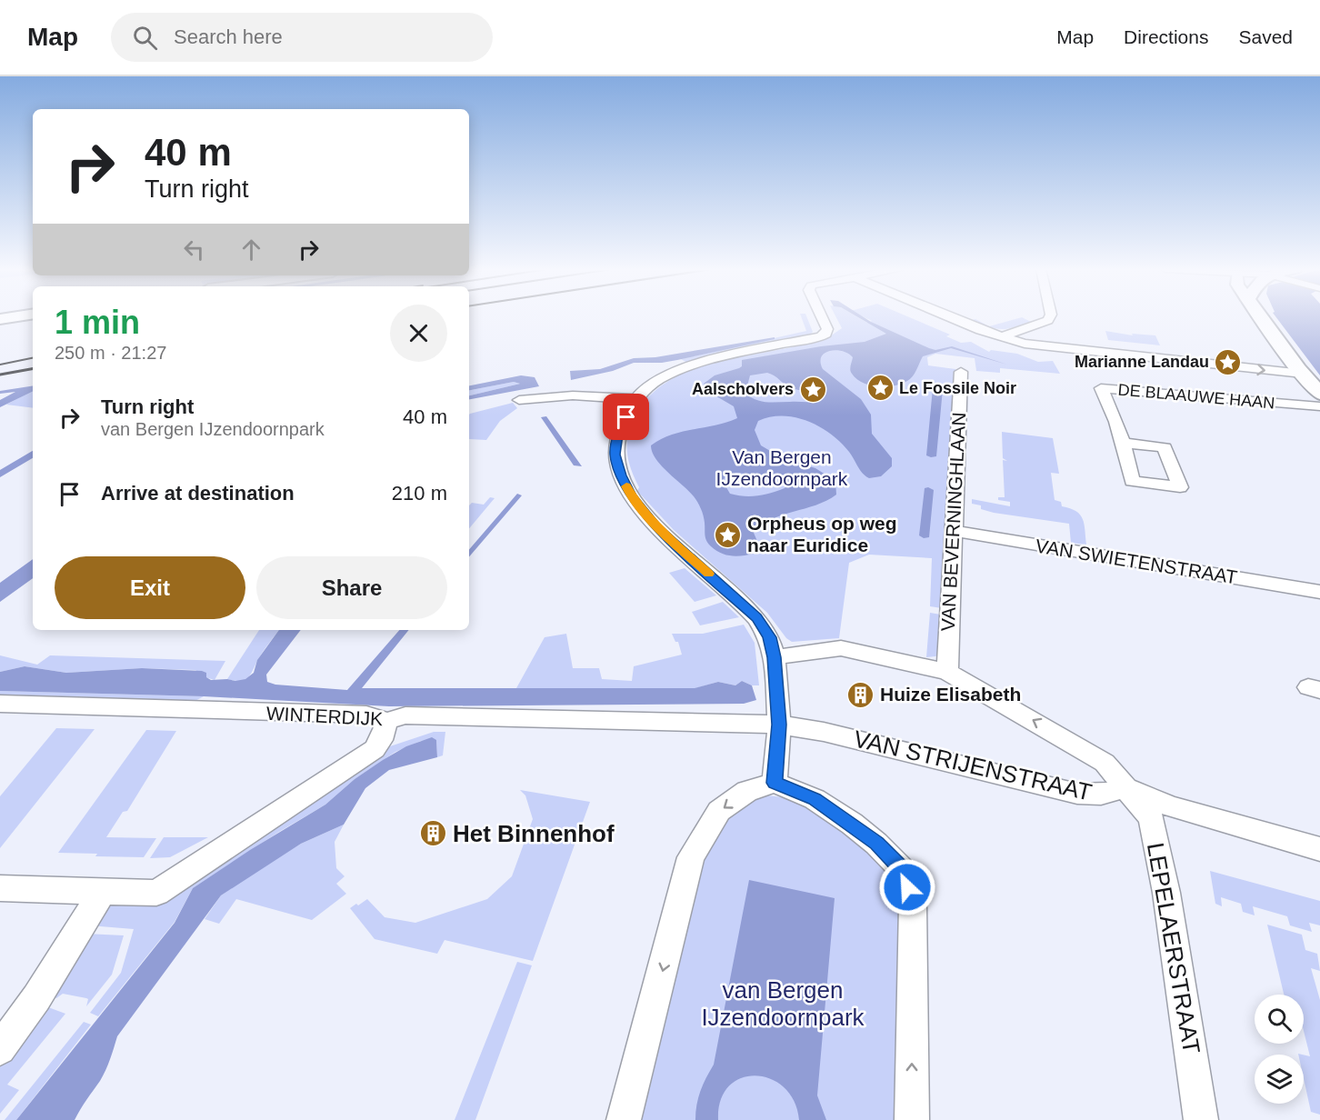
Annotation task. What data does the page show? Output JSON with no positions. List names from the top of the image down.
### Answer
{
  "streets": {
    "street": [
      "DE BLAAUWE HAAN",
      "VAN BEVERNINGHLAAN",
      "VAN SWIETENSTRAAT",
      "WINTERDIJK",
      "VAN STRIJENSTRAAT",
      "LEPELAERSTRAAT"
    ]
  },
  "crossings": [
    ["VAN BEVERNINGHLAAN", "VAN SWIETENSTRAAT"],
    ["VAN BEVERNINGHLAAN", "LEPELAERSTRAAT"],
    ["WINTERDIJK", "VAN STRIJENSTRAAT"],
    ["VAN STRIJENSTRAAT", "LEPELAERSTRAAT"]
  ],
  "one_way": ["LEPELAERSTRAAT"],
  "parks": ["Van Bergen IJzendoornpark", "van Bergen IJzendoornpark"],
  "places": {
    "place": [
      "Marianne Landau",
      "Le Fossile Noir",
      "Aalscholvers",
      "Orpheus op weg naar Euridice"
    ],
    "building": ["Huize Elisabeth", "Het Binnenhof"]
  },
  "page": {
    "header": "Map",
    "search": "Search here",
    "nav": ["Map", "Directions", "Saved"],
    "turn": ["40 m", "Turn right"],
    "heading": ["1 min", "250 m · 21:27"],
    "list": [
      {
        "name": "Turn right",
        "note": "van Bergen IJzendoornpark",
        "value": "40 m"
      },
      {
        "name": "Arrive at destination",
        "value": "210 m"
      }
    ],
    "buttons": ["Exit", "Share"]
  }
}
